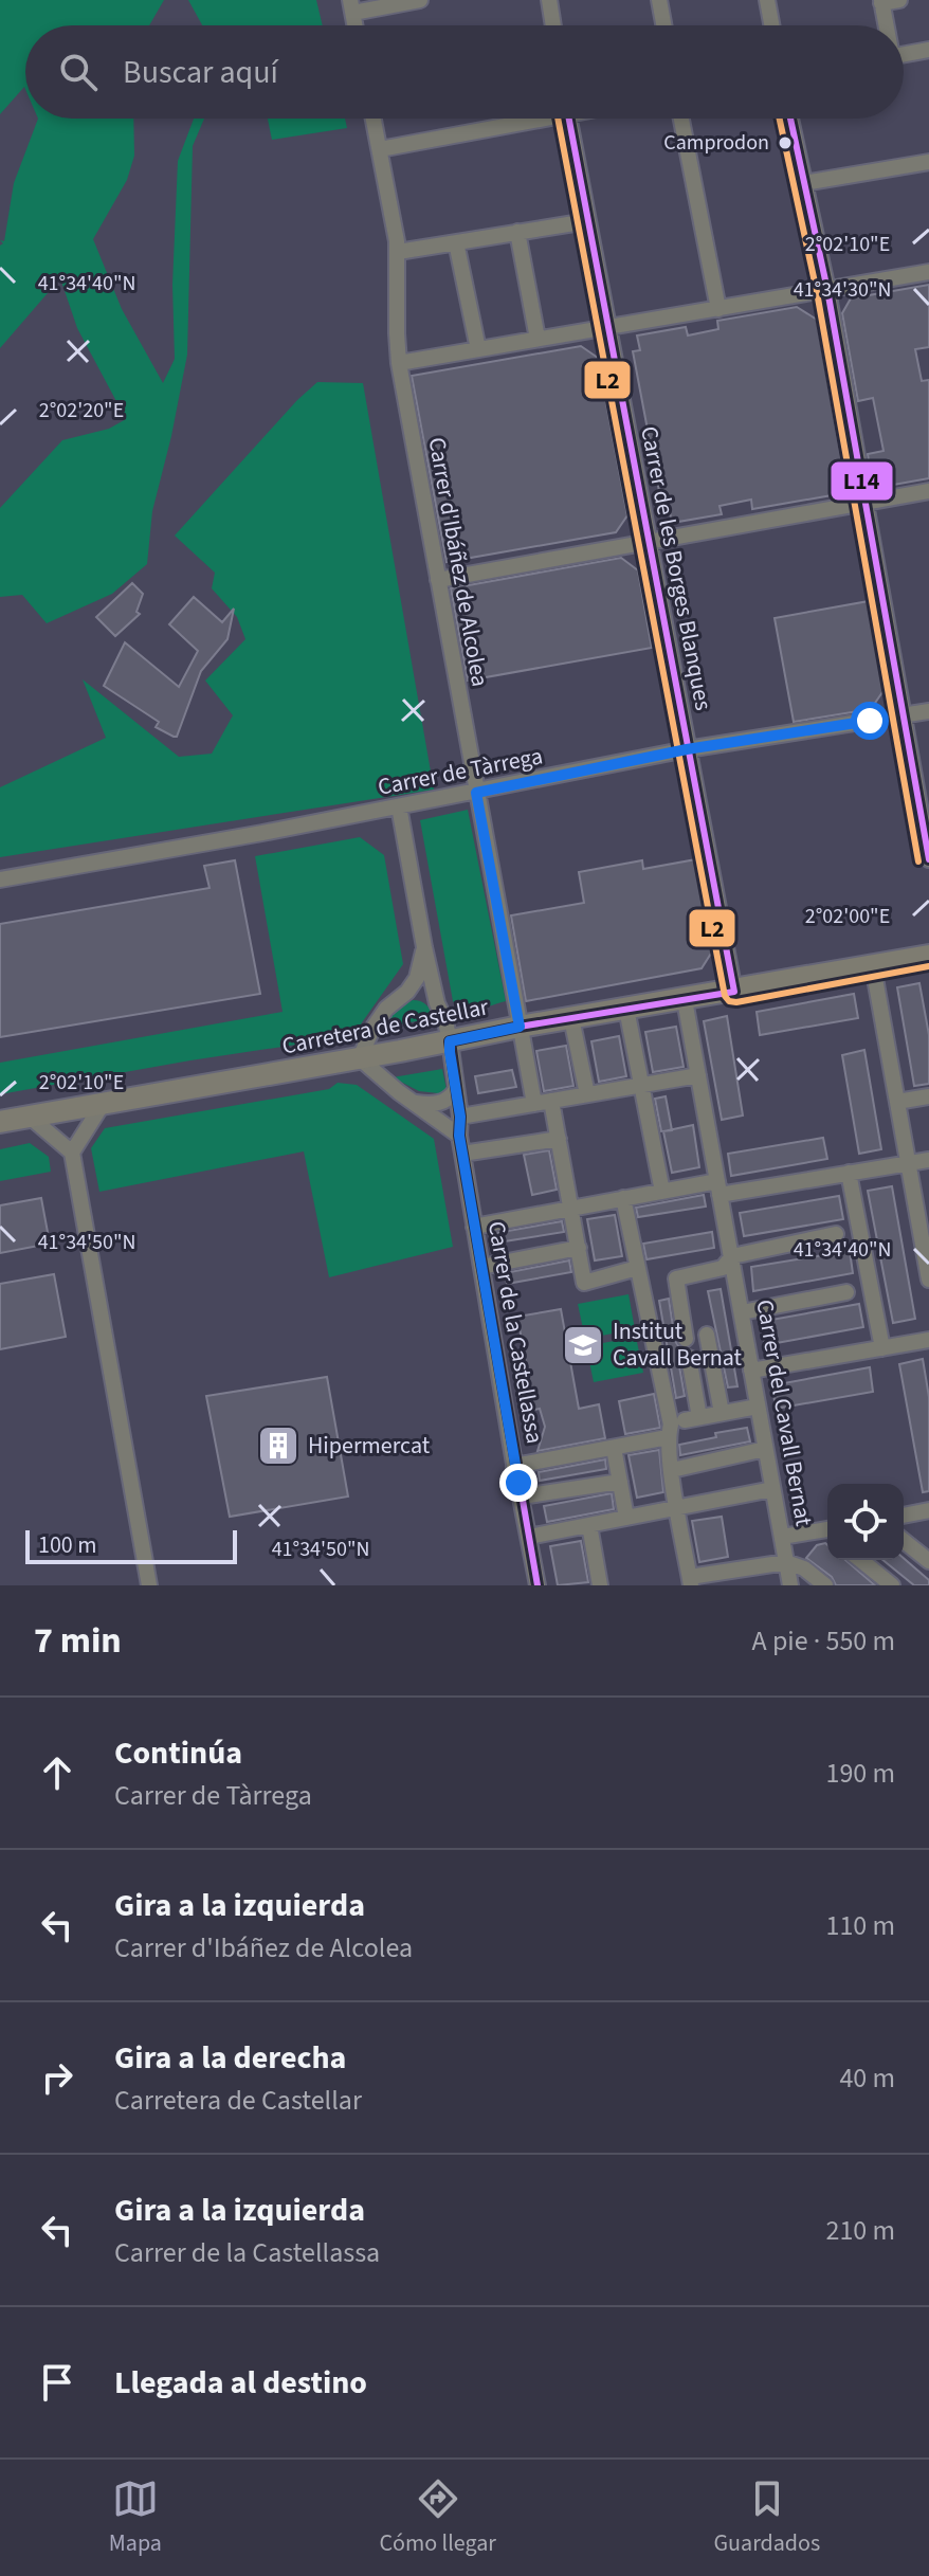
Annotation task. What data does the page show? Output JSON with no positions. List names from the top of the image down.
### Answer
{
  "streets": {
    "street": [
      "Carrer d'Ibáñez de Alcolea",
      "Carrer de les Borges Blanques",
      "Carrer de Tàrrega",
      "Carretera de Castellar",
      "Carrer de la Castellassa",
      "Carrer del Cavall Bernat"
    ]
  },
  "crossings": [
    ["Carrer d'Ibáñez de Alcolea", "Carrer de Tàrrega"],
    ["Carrer d'Ibáñez de Alcolea", "Carretera de Castellar"],
    ["Carrer de les Borges Blanques", "Carrer de Tàrrega"],
    ["Carrer de les Borges Blanques", "Carretera de Castellar"],
    ["Carrer de Tàrrega", "Carrer de la Castellassa"],
    ["Carretera de Castellar", "Carrer de la Castellassa"],
    ["Carretera de Castellar", "Carrer del Cavall Bernat"]
  ],
  "places": {
    "other": ["Camprodon"],
    "school or university": ["Institut Cavall Bernat"],
    "building": ["Hipermercat"]
  },
  "lines": ["transit line L14", "transit line L2"],
  "scale_bar": "100 m",
  "page": {
    "search": "Buscar aquí",
    "scale": "100 m",
    "heading": ["7 min", "A pie · 550 m"],
    "list": [
      ["Continúa", "Carrer de Tàrrega", "190 m"],
      ["Gira a la izquierda", "Carrer d'Ibáñez de Alcolea", "110 m"],
      ["Gira a la derecha", "Carretera de Castellar", "40 m"],
      ["Gira a la izquierda", "Carrer de la Castellassa", "210 m"],
      "Llegada al destino"
    ],
    "nav": ["Mapa", "Cómo llegar", "Guardados"]
  },
  "coordinates": [
    "2°02'10\"E",
    "41°34'40\"N",
    "41°34'30\"N",
    "2°02'20\"E",
    "2°02'00\"E",
    "41°34'50\"N"
  ]
}
